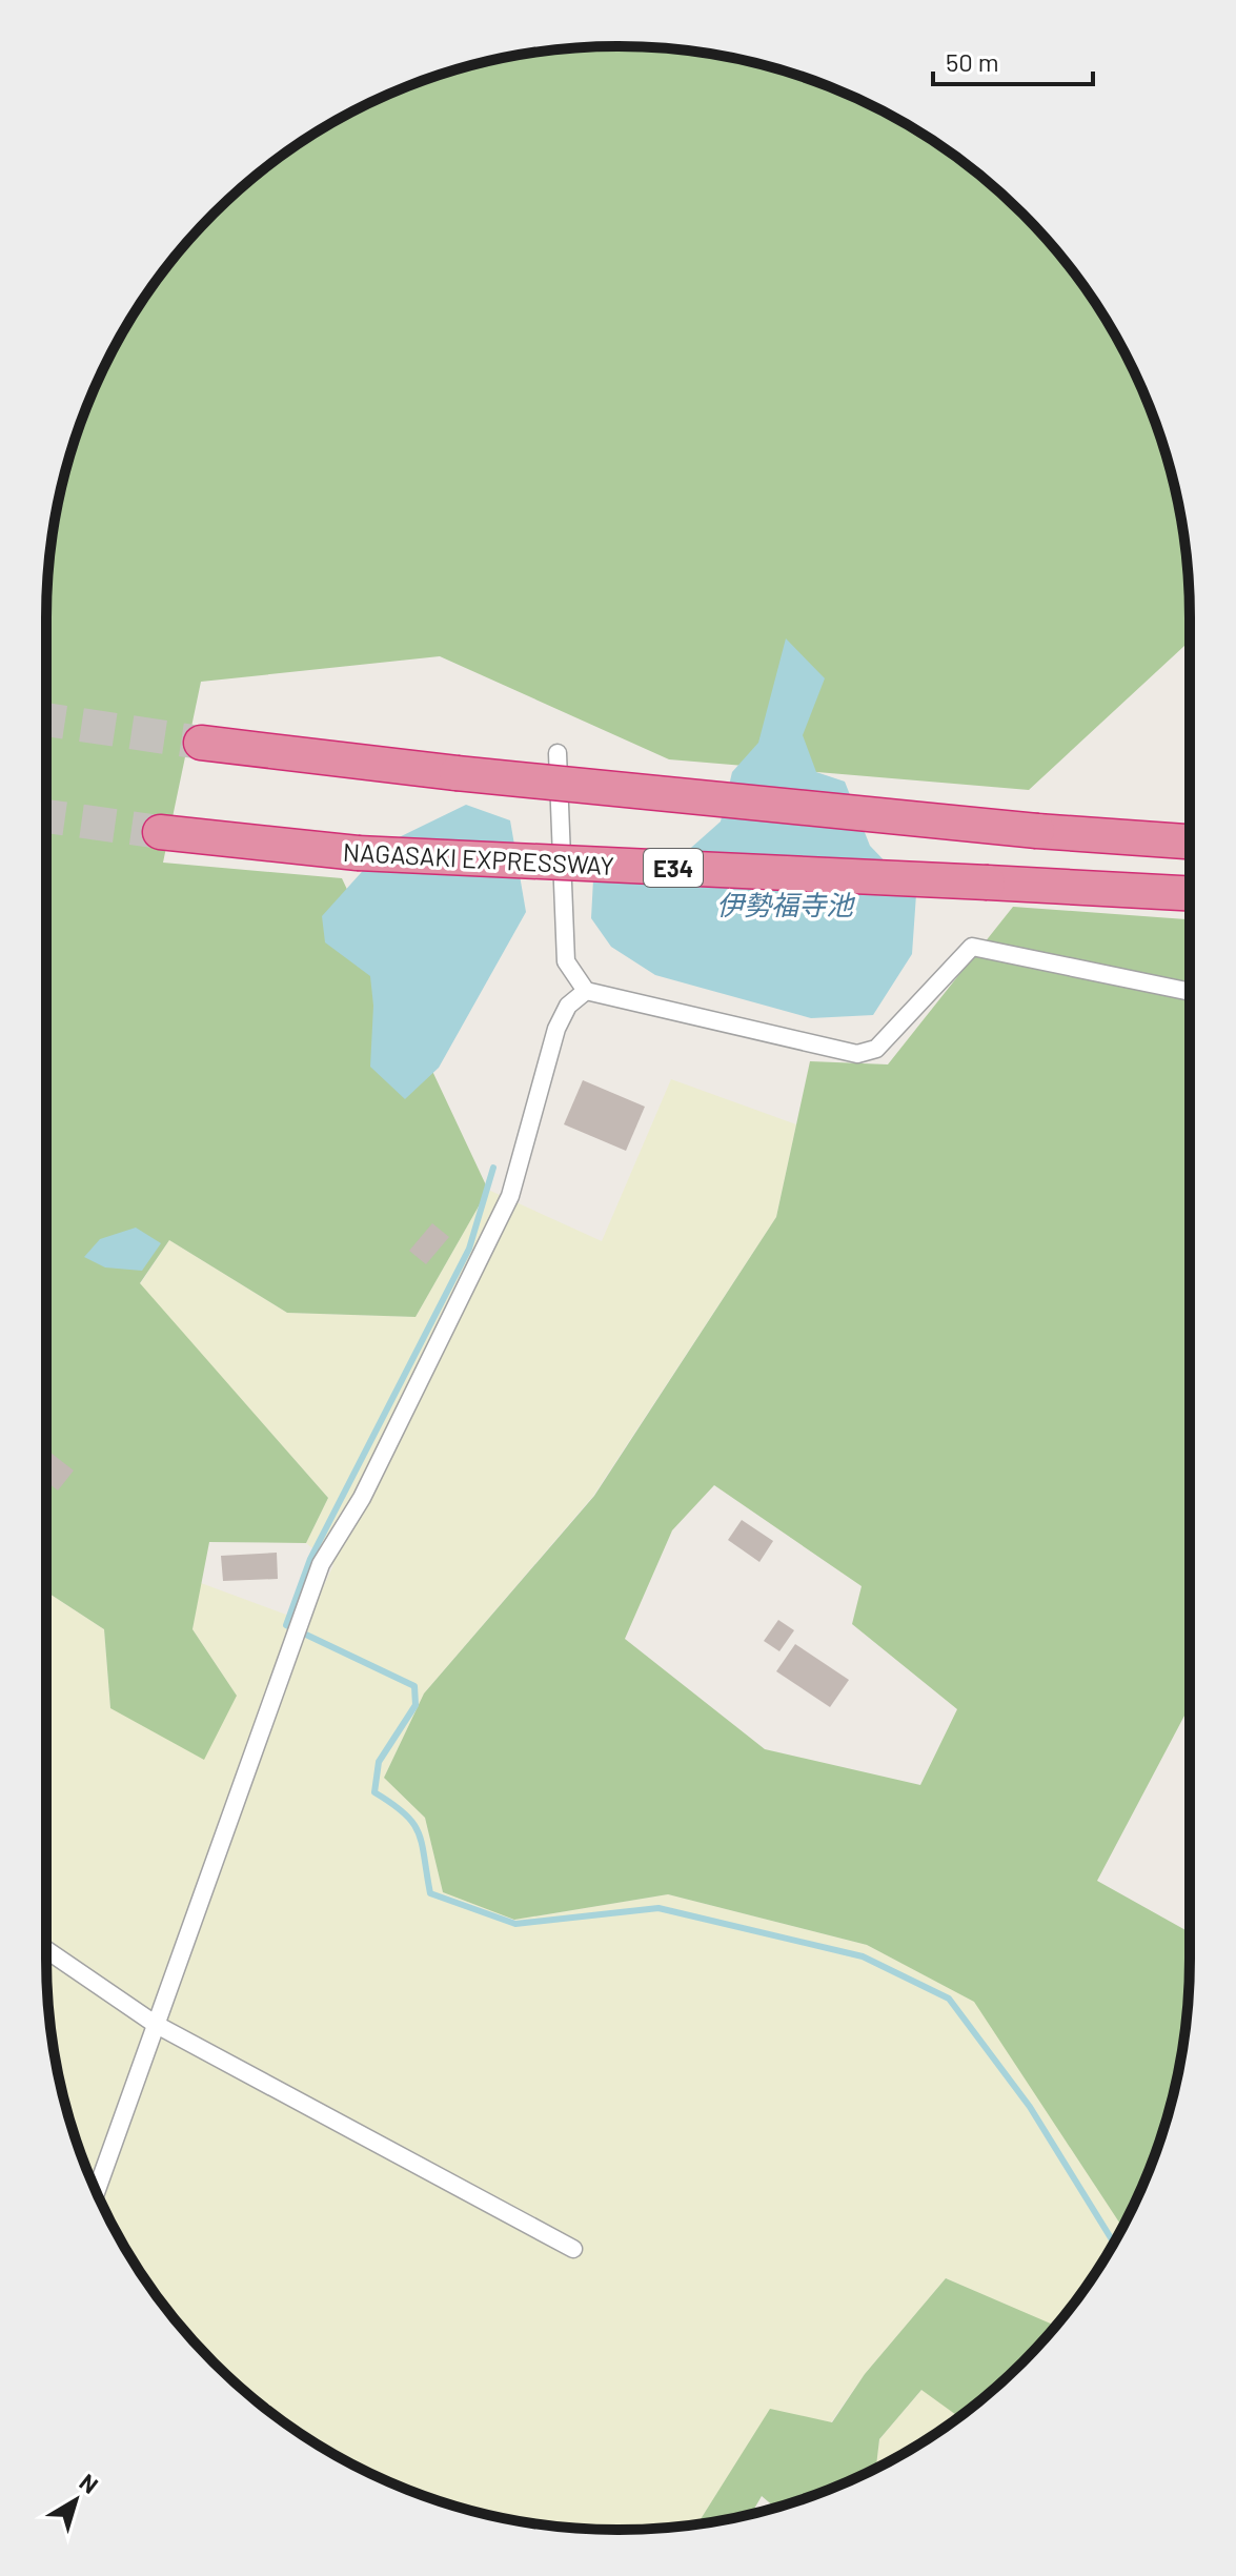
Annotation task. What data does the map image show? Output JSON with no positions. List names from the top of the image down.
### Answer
{
  "streets": {
    "highway": ["NAGASAKI EXPRESSWAY", "E34"]
  },
  "water": ["伊勢福寺池"],
  "scale_bar": "50 m",
  "north": "top right"
}
